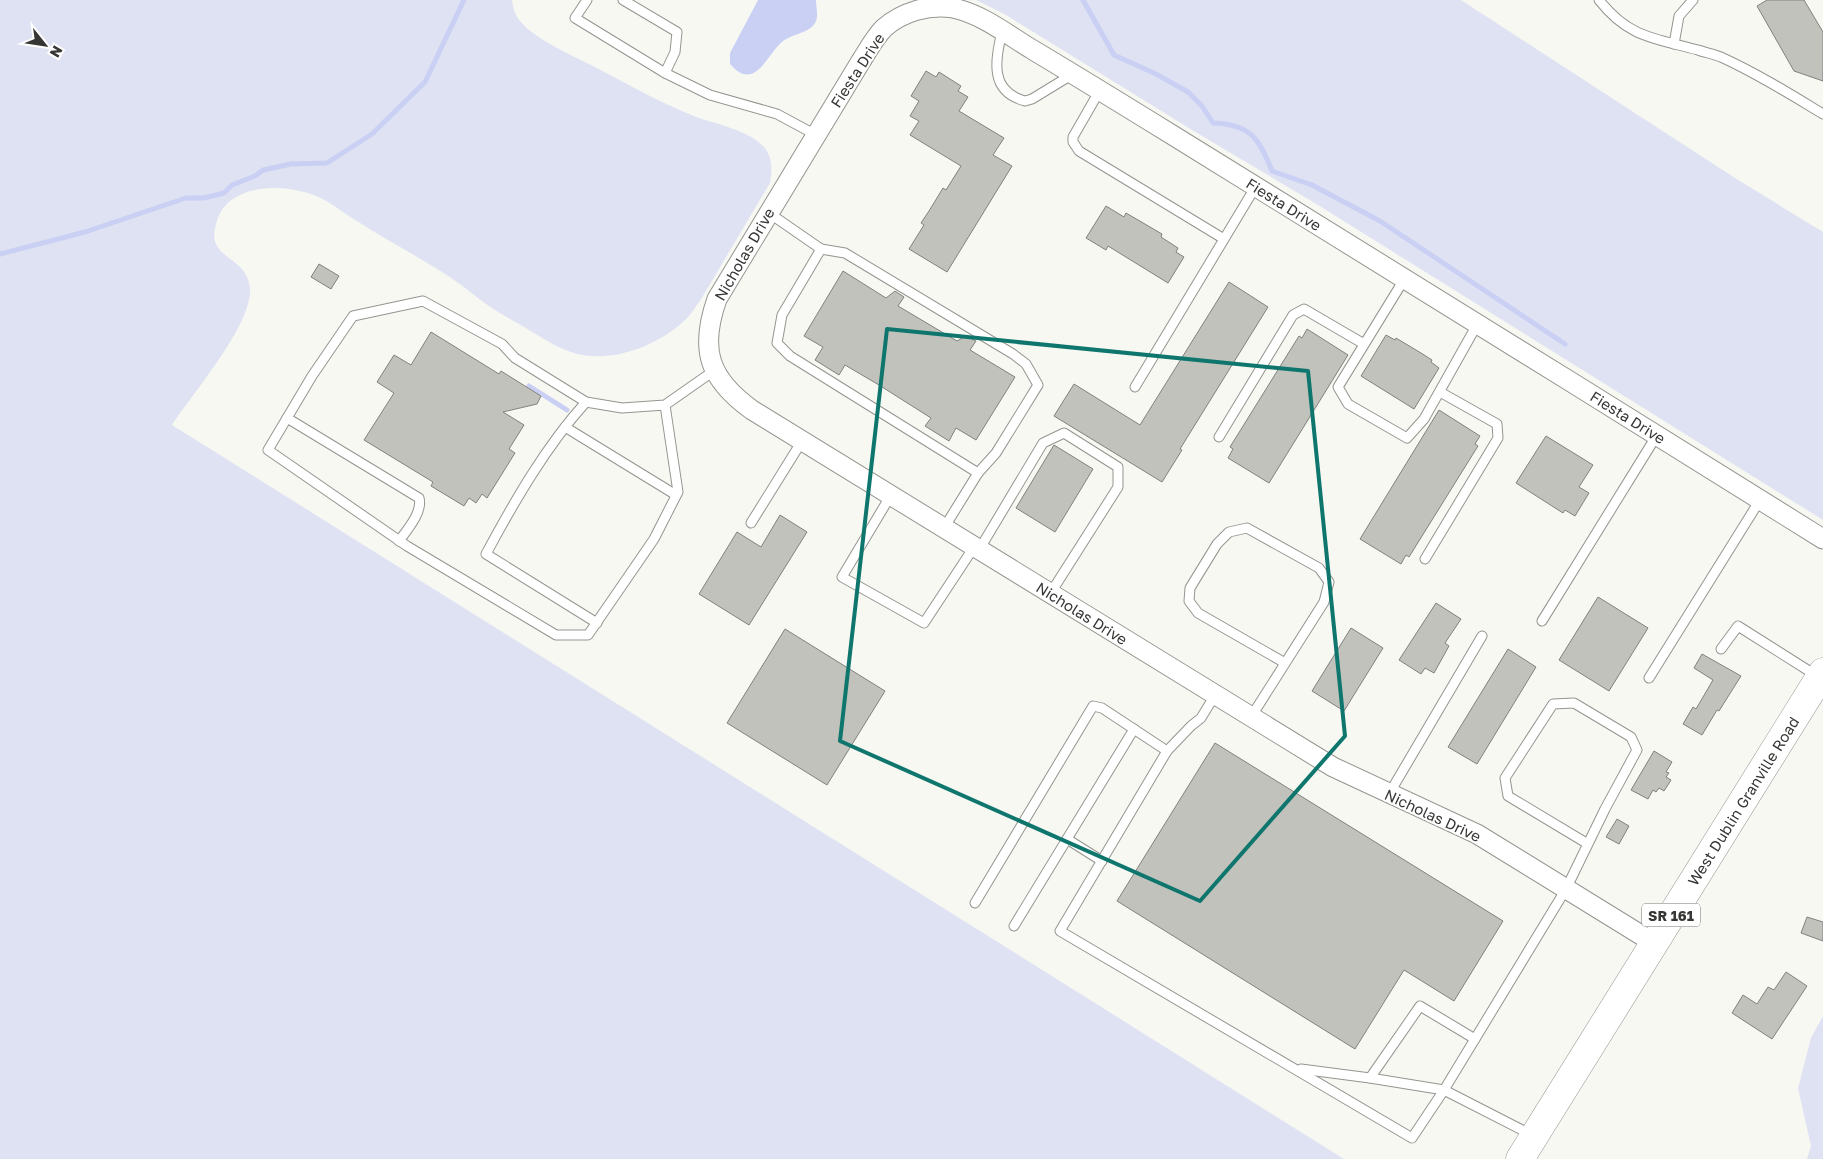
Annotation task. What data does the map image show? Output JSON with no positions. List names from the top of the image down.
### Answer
{
  "streets": {
    "main road": ["West Dublin Granville Road", "SR 161"],
    "street": ["Fiesta Drive", "Nicholas Drive"]
  },
  "crossings": [
    ["Fiesta Drive", "Nicholas Drive"],
    ["Nicholas Drive", "West Dublin Granville Road"]
  ],
  "north": "bottom right"
}
